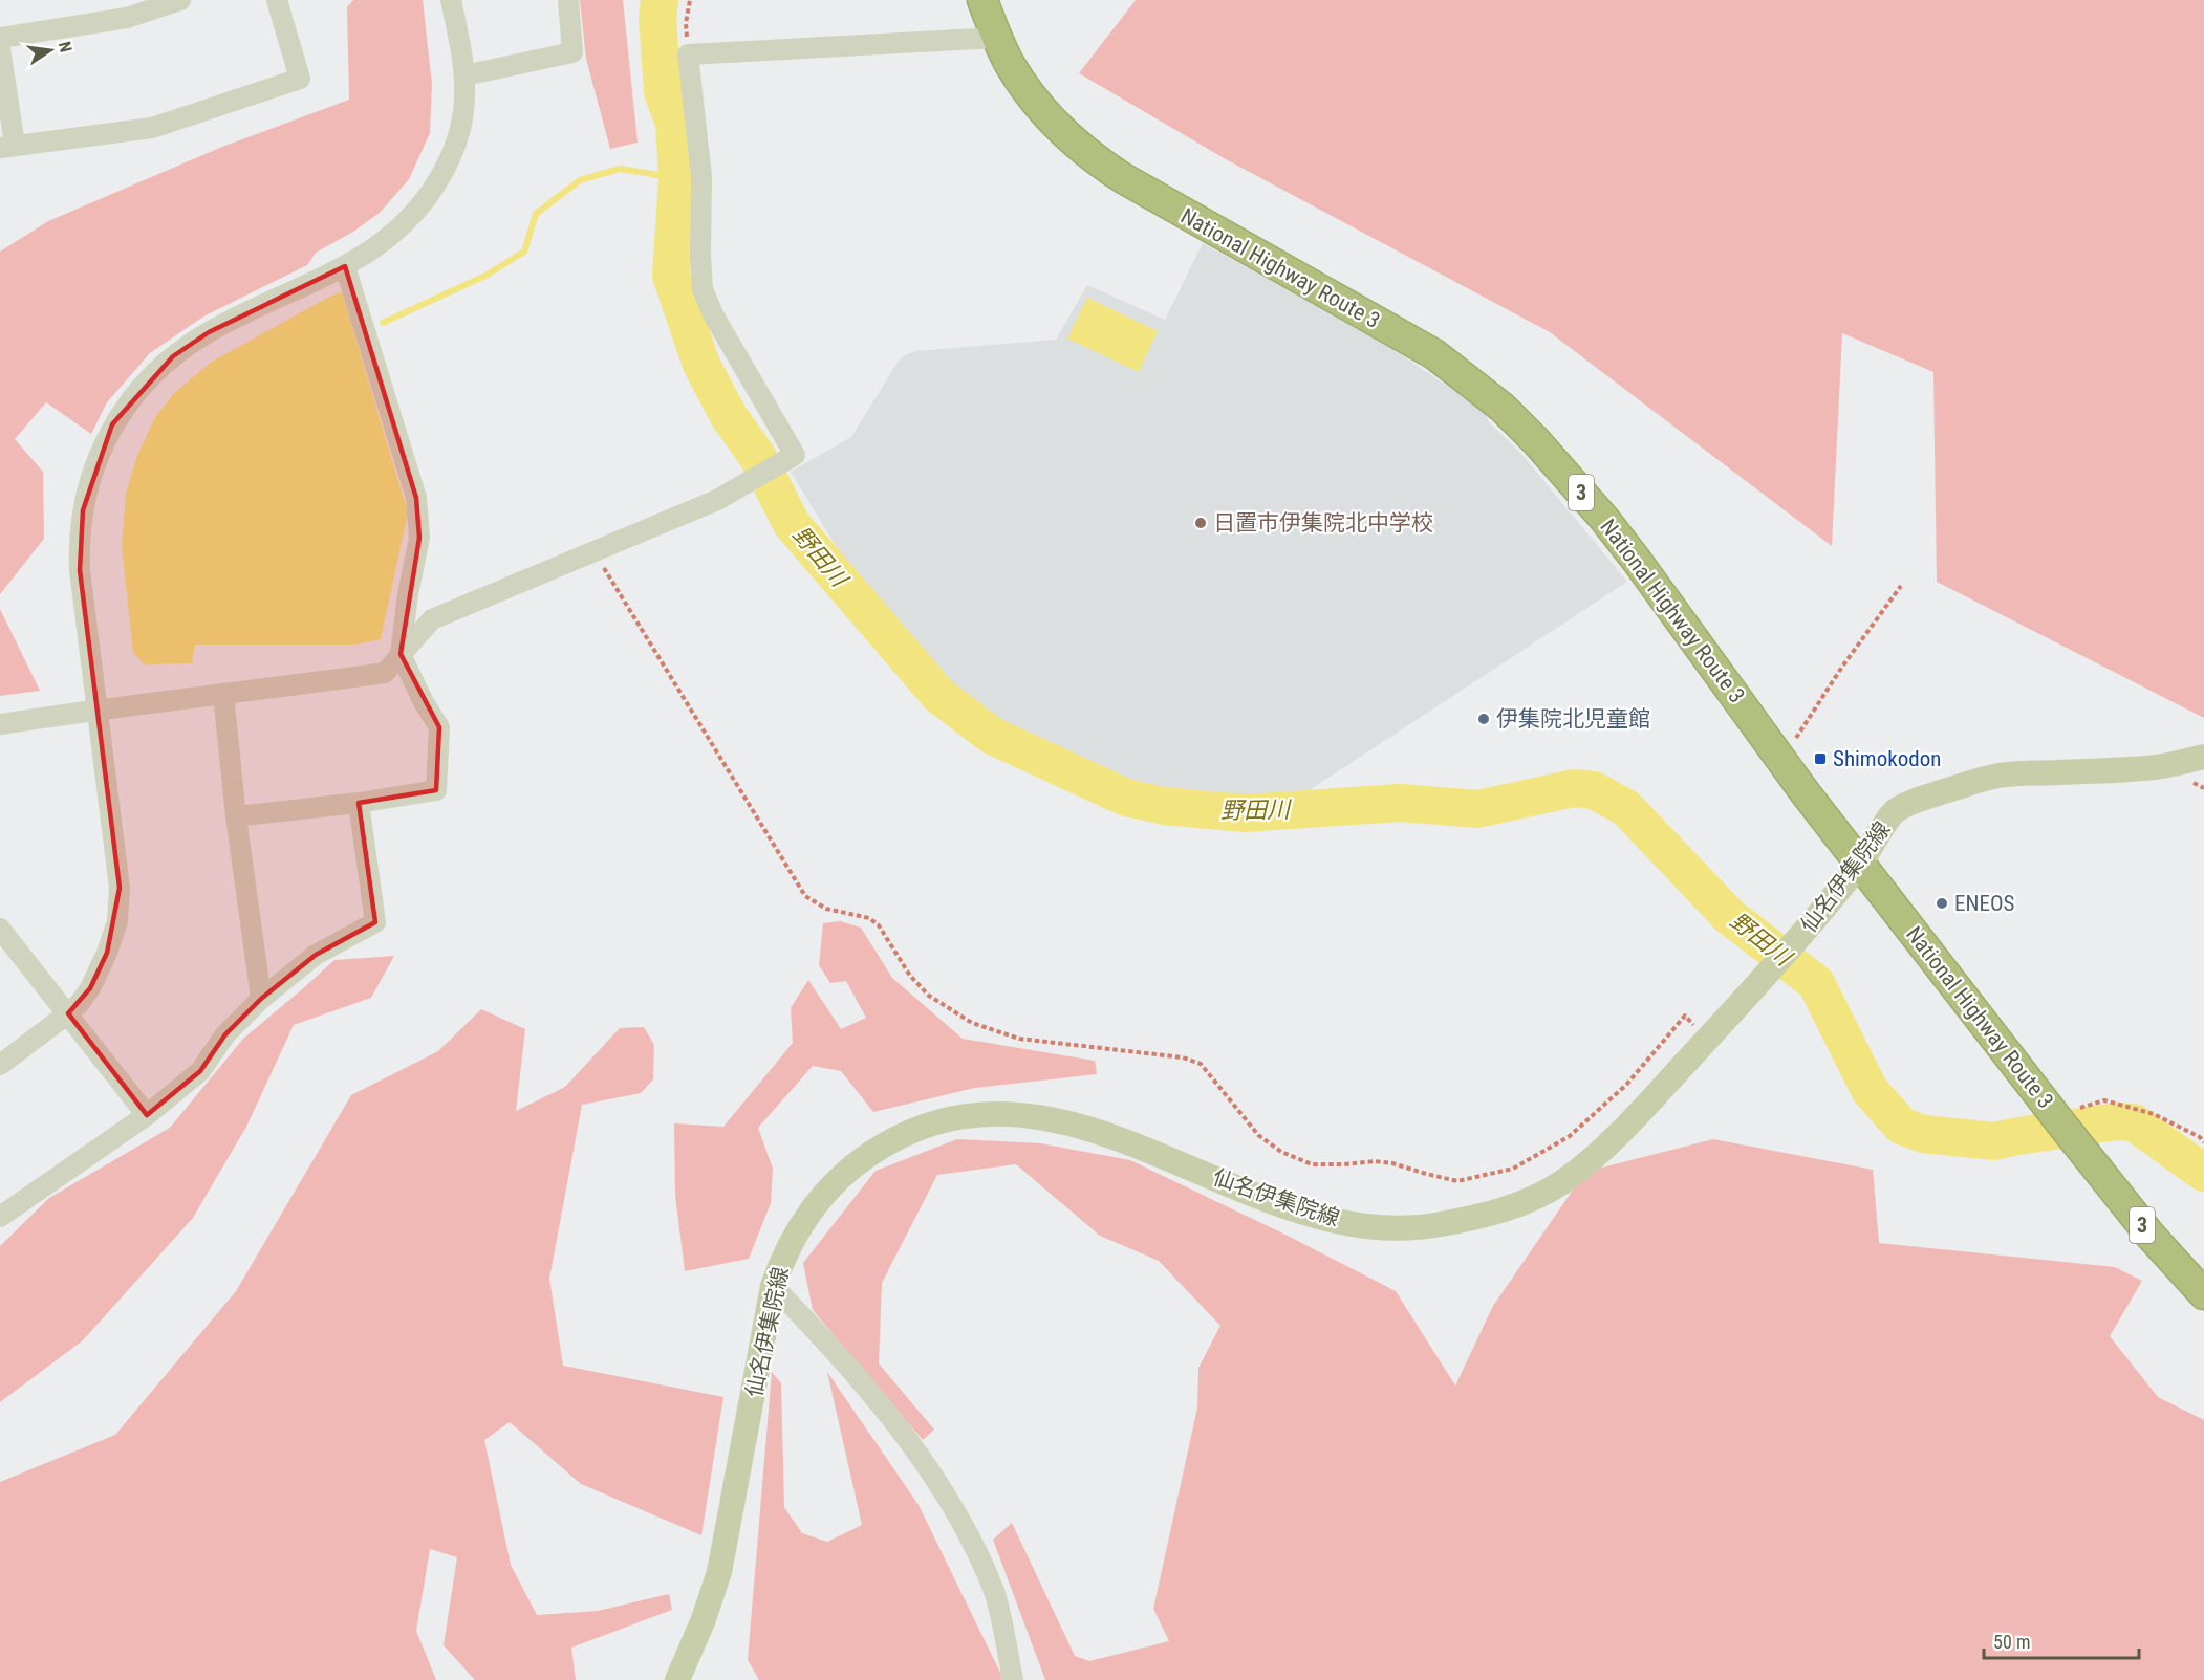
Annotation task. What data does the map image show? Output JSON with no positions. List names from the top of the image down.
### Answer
{
  "streets": {
    "highway": ["National Highway Route 3", "3"],
    "main road": ["仙名伊集院線"]
  },
  "crossings": [
    ["National Highway Route 3", "仙名伊集院線"]
  ],
  "water": ["野田川"],
  "places": {
    "other": ["日置市伊集院北中学校", "伊集院北児童館", "ENEOS"],
    "transit": ["Shimokodon"]
  },
  "scale_bar": "50 m",
  "north": "right"
}
